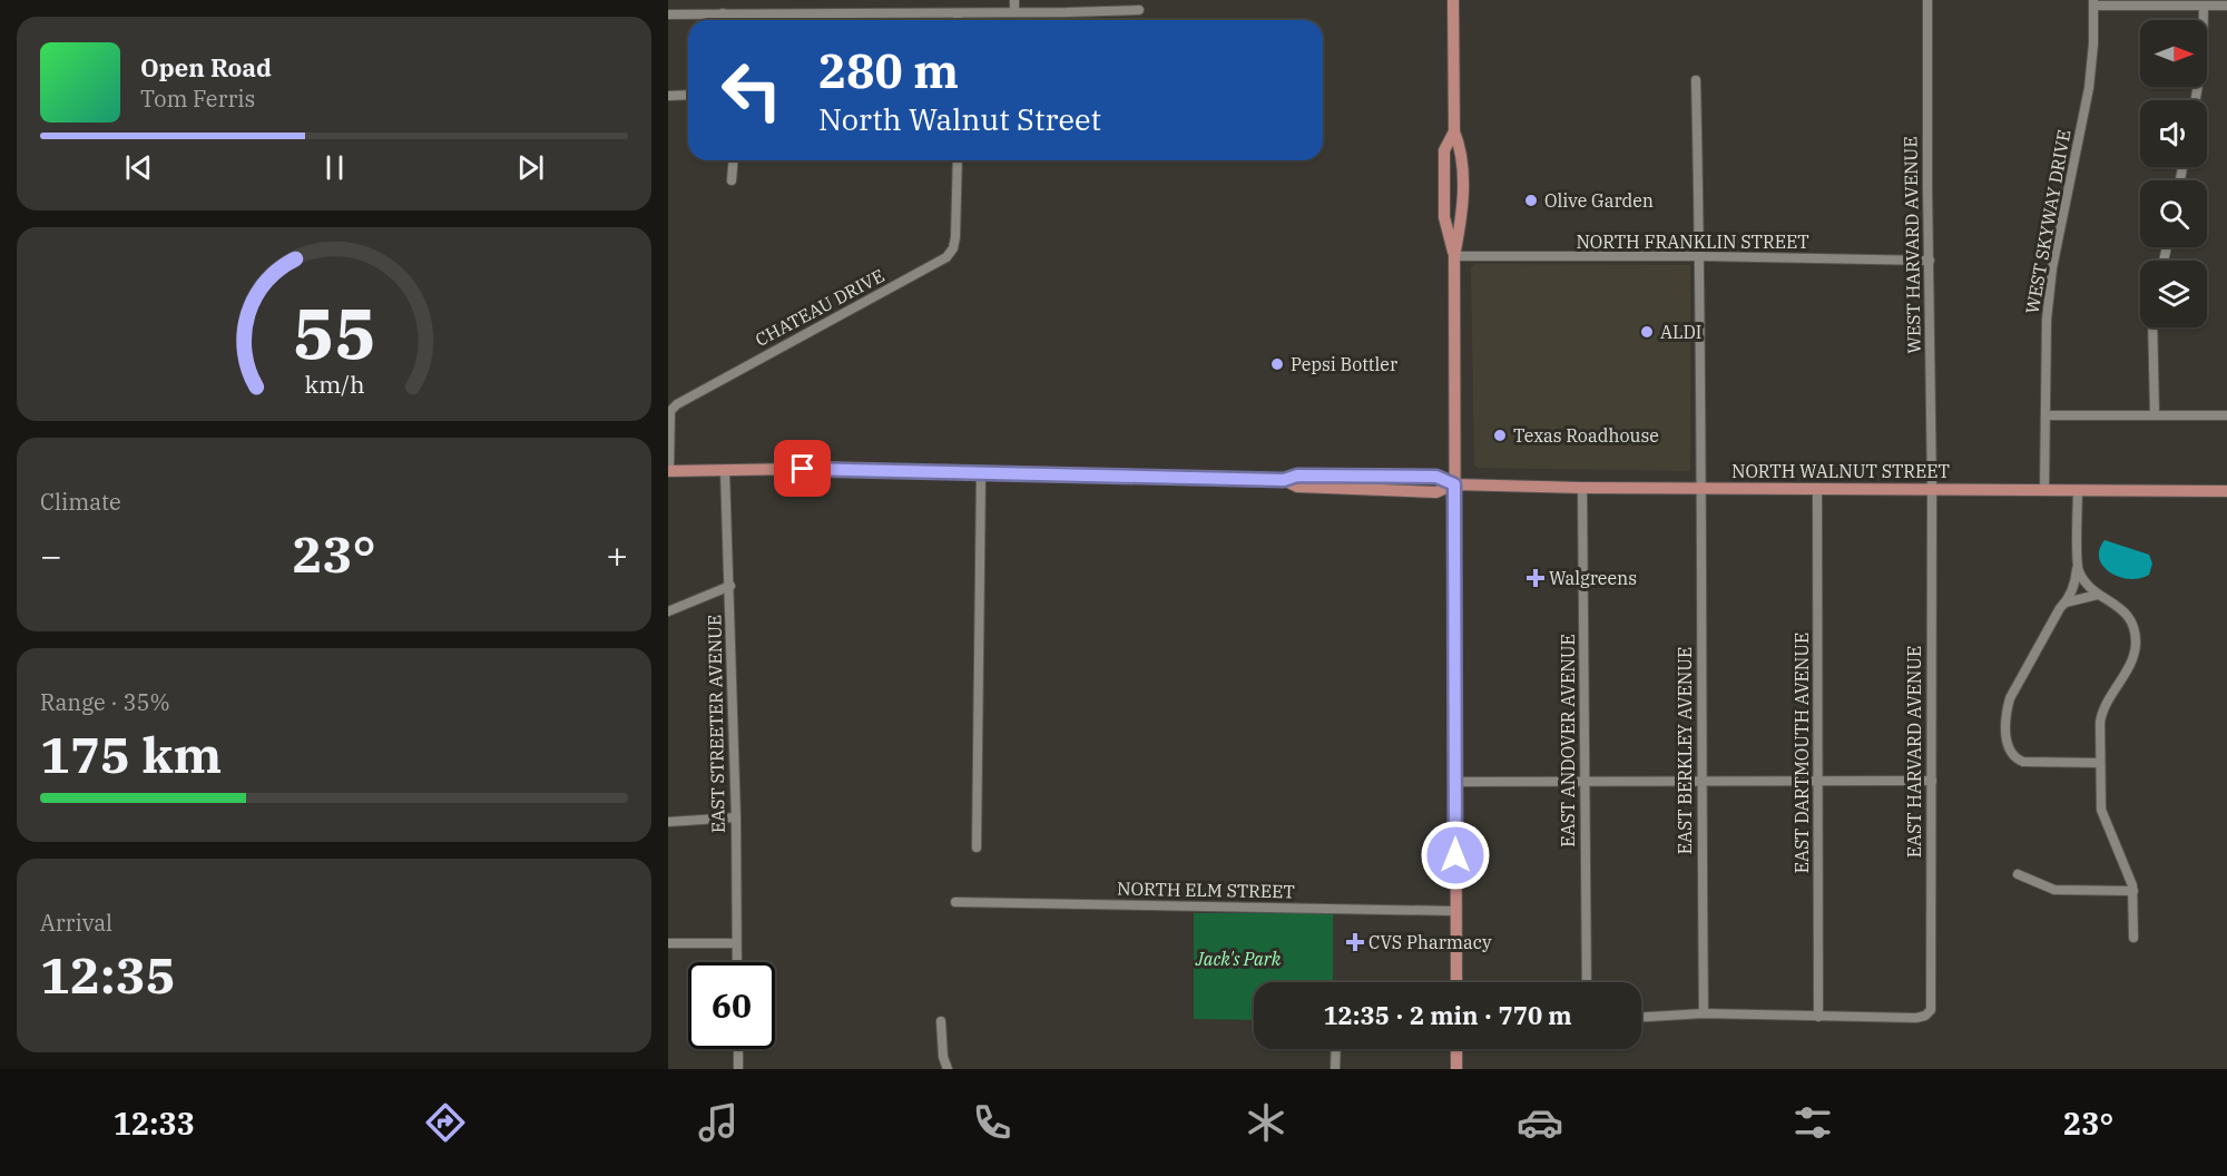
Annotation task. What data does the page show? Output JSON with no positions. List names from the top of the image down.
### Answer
{
  "streets": {
    "main road": ["NORTH WALNUT STREET"],
    "street": [
      "WEST SKYWAY DRIVE",
      "NORTH FRANKLIN STREET",
      "WEST HARVARD AVENUE",
      "CHATEAU DRIVE",
      "EAST STREETER AVENUE",
      "EAST ANDOVER AVENUE",
      "EAST BERKLEY AVENUE",
      "EAST HARVARD AVENUE",
      "EAST DARTMOUTH AVENUE",
      "NORTH ELM STREET"
    ]
  },
  "crossings": [
    ["WEST SKYWAY DRIVE", "NORTH WALNUT STREET"],
    ["NORTH FRANKLIN STREET", "WEST HARVARD AVENUE"],
    ["NORTH FRANKLIN STREET", "EAST BERKLEY AVENUE"],
    ["WEST HARVARD AVENUE", "NORTH WALNUT STREET"],
    ["WEST HARVARD AVENUE", "EAST HARVARD AVENUE"],
    ["CHATEAU DRIVE", "NORTH WALNUT STREET"],
    ["NORTH WALNUT STREET", "EAST STREETER AVENUE"],
    ["NORTH WALNUT STREET", "EAST ANDOVER AVENUE"],
    ["NORTH WALNUT STREET", "EAST BERKLEY AVENUE"],
    ["NORTH WALNUT STREET", "EAST HARVARD AVENUE"],
    ["NORTH WALNUT STREET", "EAST DARTMOUTH AVENUE"],
    ["EAST HARVARD AVENUE", "EAST DARTMOUTH AVENUE"]
  ],
  "parks": ["Jack's Park"],
  "places": {
    "other": [
      "Olive Garden",
      "ALDI",
      "Pepsi Bottler",
      "Texas Roadhouse"
    ],
    "health": ["Walgreens", "CVS Pharmacy"]
  },
  "north": "right",
  "page": {
    "turn": ["280 m", "North Walnut Street"],
    "song": ["Open Road", "Tom Ferris"],
    "tile": [
      "Climate",
      ["Range · 35%", "175 km"],
      ["Arrival", "12:35"]
    ],
    "heat": ["−", "23°", "+"],
    "limit": "60",
    "trip": "12:35 · 2 min · 770 m",
    "tabs": ["12:33", "23°"],
    "gauge": ["55", "km/h"]
  }
}
